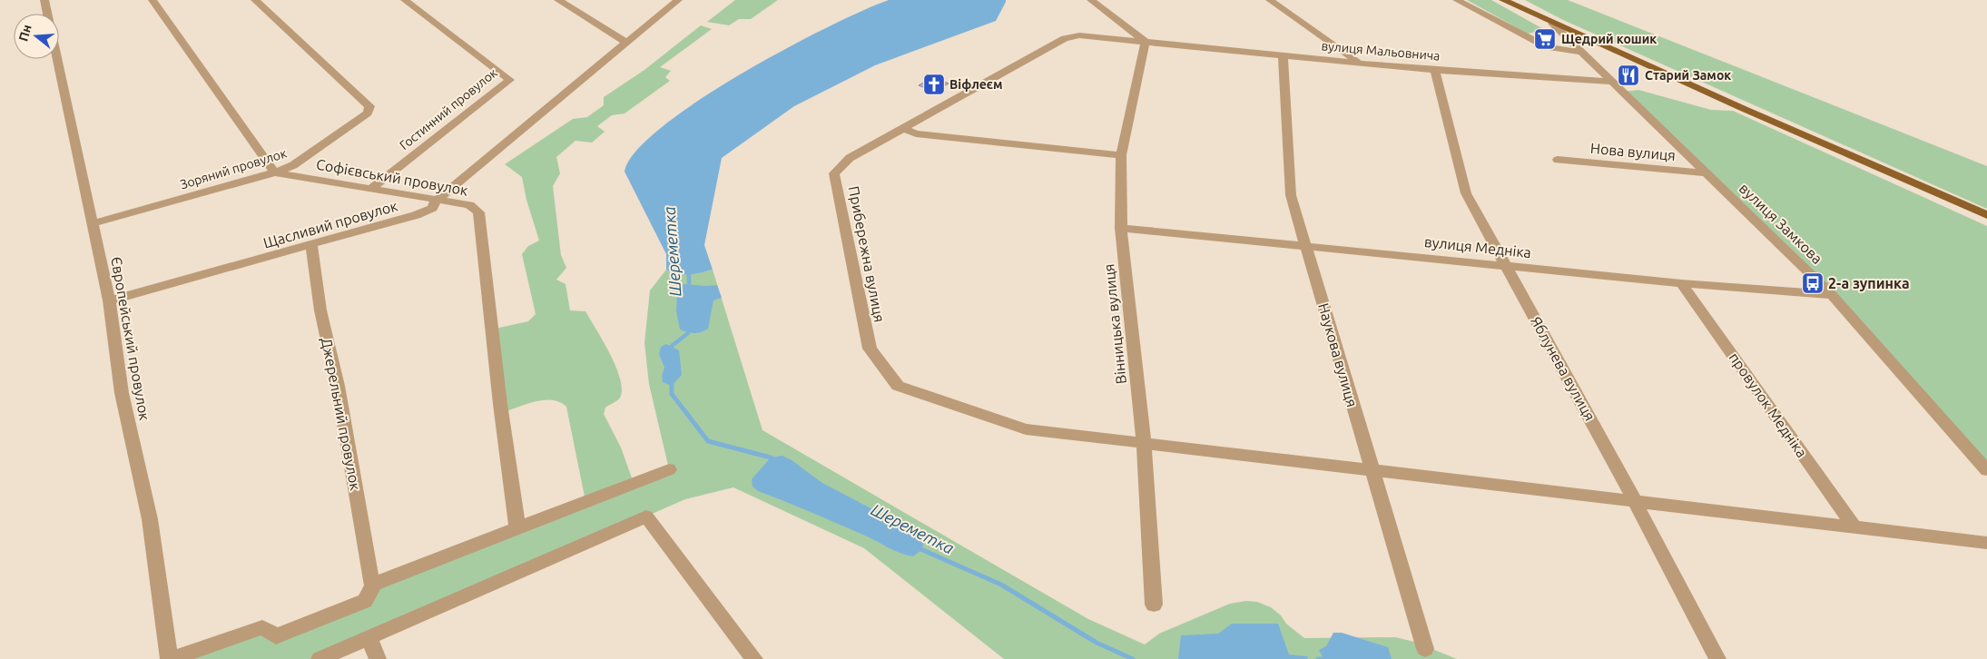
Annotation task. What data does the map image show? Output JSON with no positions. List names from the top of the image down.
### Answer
{
  "streets": {
    "street": [
      "вулиця Мальовнича",
      "Гостинний провулок",
      "Нова вулиця",
      "Зоряний провулок",
      "Софієвський провулок",
      "вулиця Замкова",
      "Щасливий провулок",
      "вулиця Медніка",
      "Прибережна вулиця",
      "Вінницька вулиця",
      "Європейський провулок",
      "Наукова вулиця",
      "Яблунева вулиця",
      "провулок Медніка",
      "Джерельний провулок"
    ]
  },
  "crossings": [
    ["вулиця Мальовнича", "вулиця Замкова"],
    ["вулиця Мальовнича", "Прибережна вулиця"],
    ["вулиця Мальовнича", "Вінницька вулиця"],
    ["вулиця Мальовнича", "Наукова вулиця"],
    ["вулиця Мальовнича", "Яблунева вулиця"],
    ["Гостинний провулок", "Софієвський провулок"],
    ["Нова вулиця", "вулиця Замкова"],
    ["Зоряний провулок", "Софієвський провулок"],
    ["Зоряний провулок", "Європейський провулок"],
    ["Софієвський провулок", "Щасливий провулок"],
    ["вулиця Замкова", "вулиця Медніка"],
    ["Щасливий провулок", "Європейський провулок"],
    ["Щасливий провулок", "Джерельний провулок"],
    ["вулиця Медніка", "Вінницька вулиця"],
    ["вулиця Медніка", "Наукова вулиця"],
    ["вулиця Медніка", "Яблунева вулиця"],
    ["вулиця Медніка", "провулок Медніка"],
    ["Прибережна вулиця", "Вінницька вулиця"]
  ],
  "water": ["Шереметка"],
  "places": {
    "supermarket": ["Щедрий кошик"],
    "restaurant": ["Старий Замок"],
    "church": ["Віфлеєм"],
    "bus stop": ["2-а зупинка"]
  },
  "north": "left"
}
